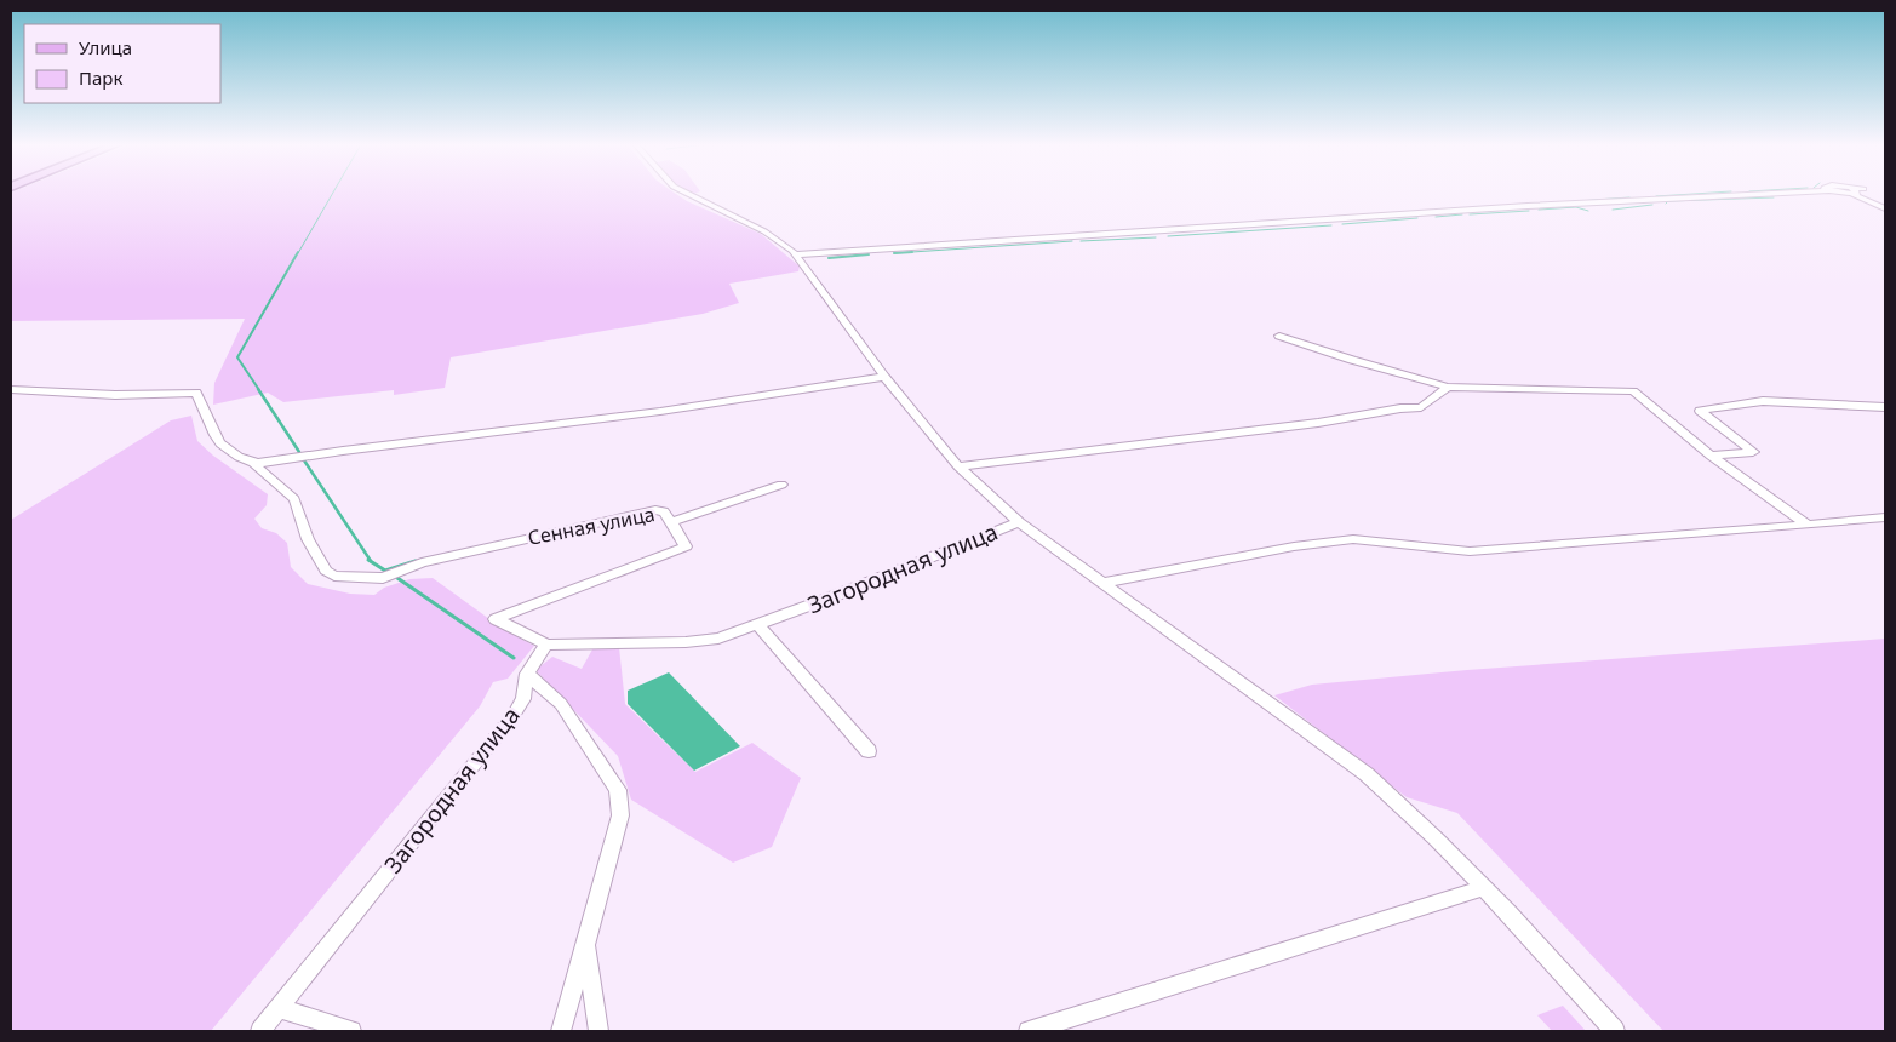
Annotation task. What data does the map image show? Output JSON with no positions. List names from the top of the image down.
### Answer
{
  "streets": {
    "street": ["Сенная улица", "Загородная улица"]
  },
  "crossings": [
    ["Сенная улица", "Загородная улица"]
  ],
  "legend": ["Улица", "Парк"]
}
